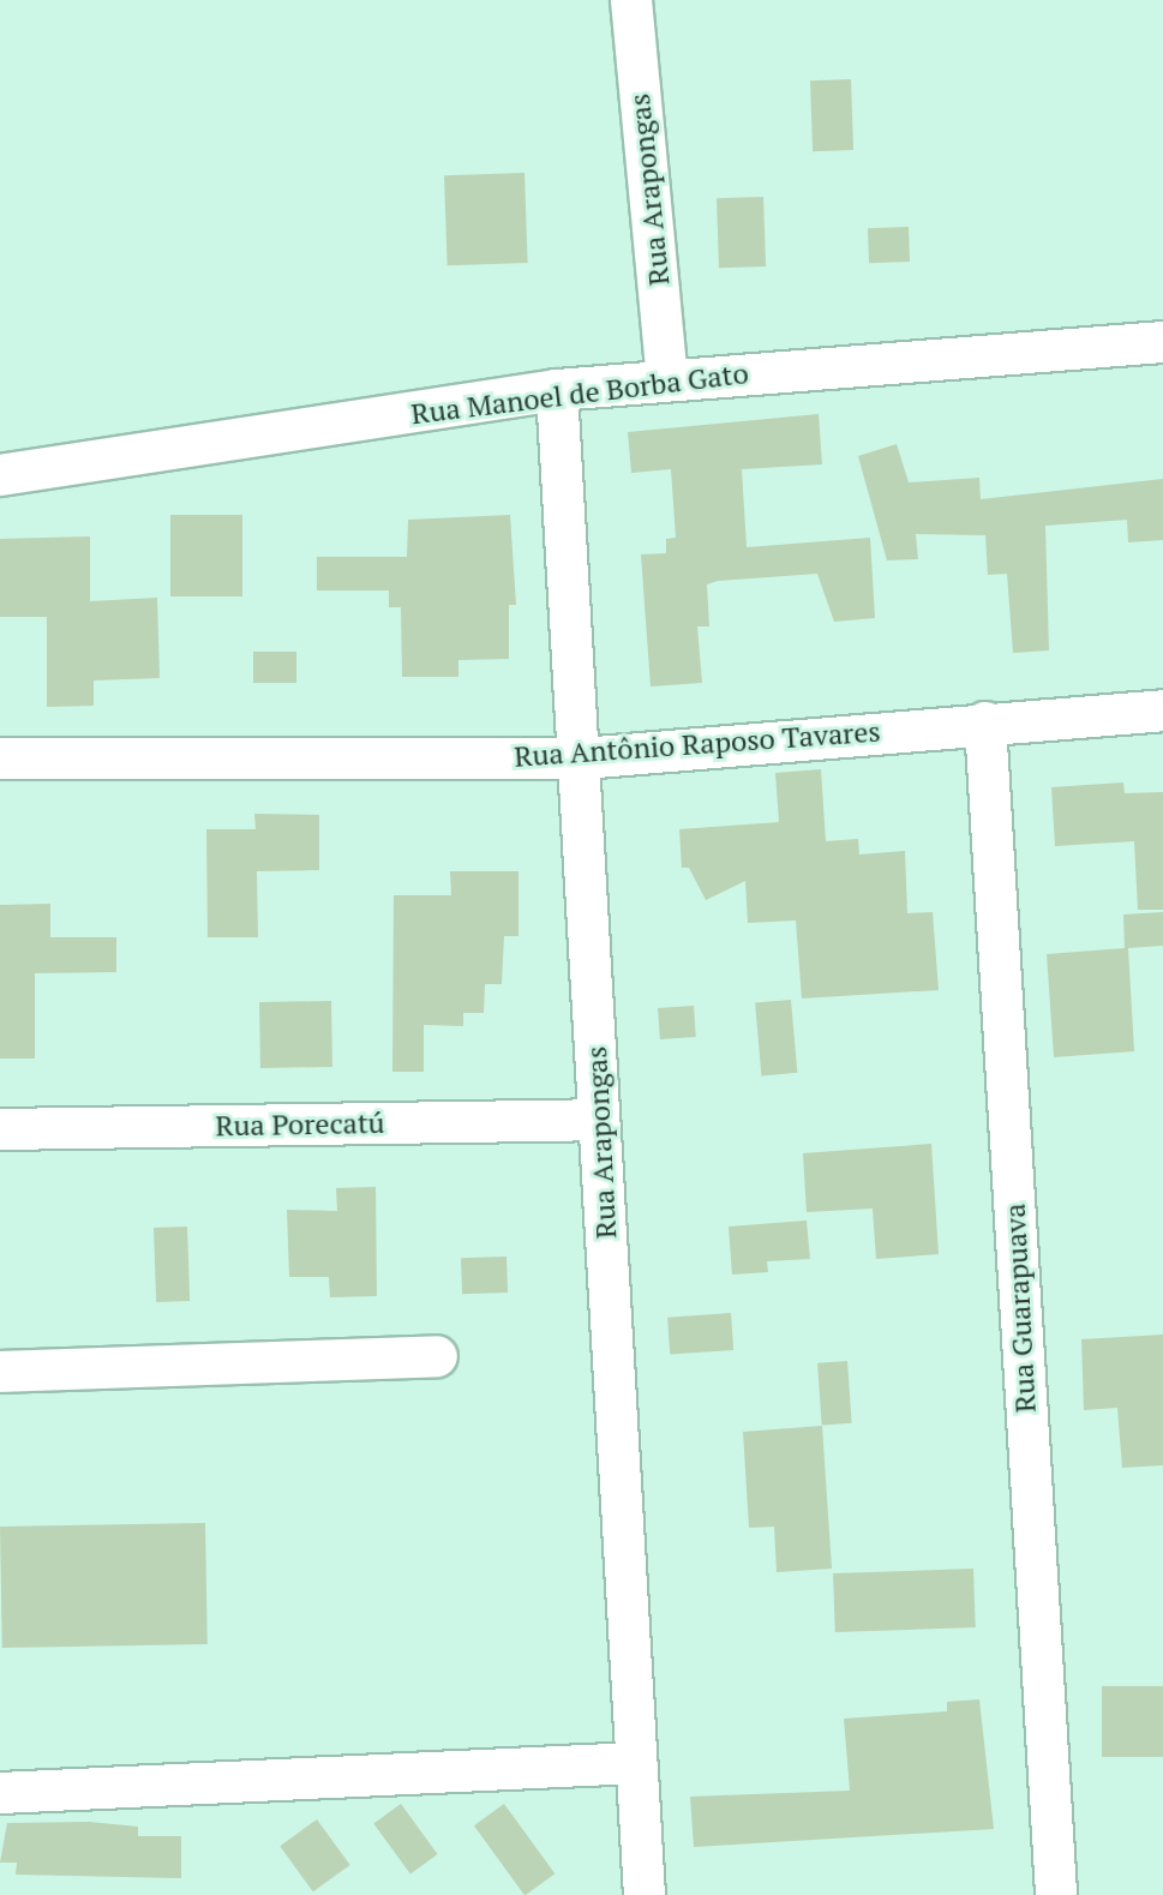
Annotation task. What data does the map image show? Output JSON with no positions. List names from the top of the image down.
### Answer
{
  "streets": {
    "street": [
      "Rua Arapongas",
      "Rua Manoel de Borba Gato",
      "Rua Antônio Raposo Tavares",
      "Rua Porecatú",
      "Rua Guarapuava"
    ]
  },
  "crossings": [
    ["Rua Arapongas", "Rua Manoel de Borba Gato"],
    ["Rua Arapongas", "Rua Antônio Raposo Tavares"],
    ["Rua Arapongas", "Rua Porecatú"],
    ["Rua Antônio Raposo Tavares", "Rua Guarapuava"]
  ]
}
